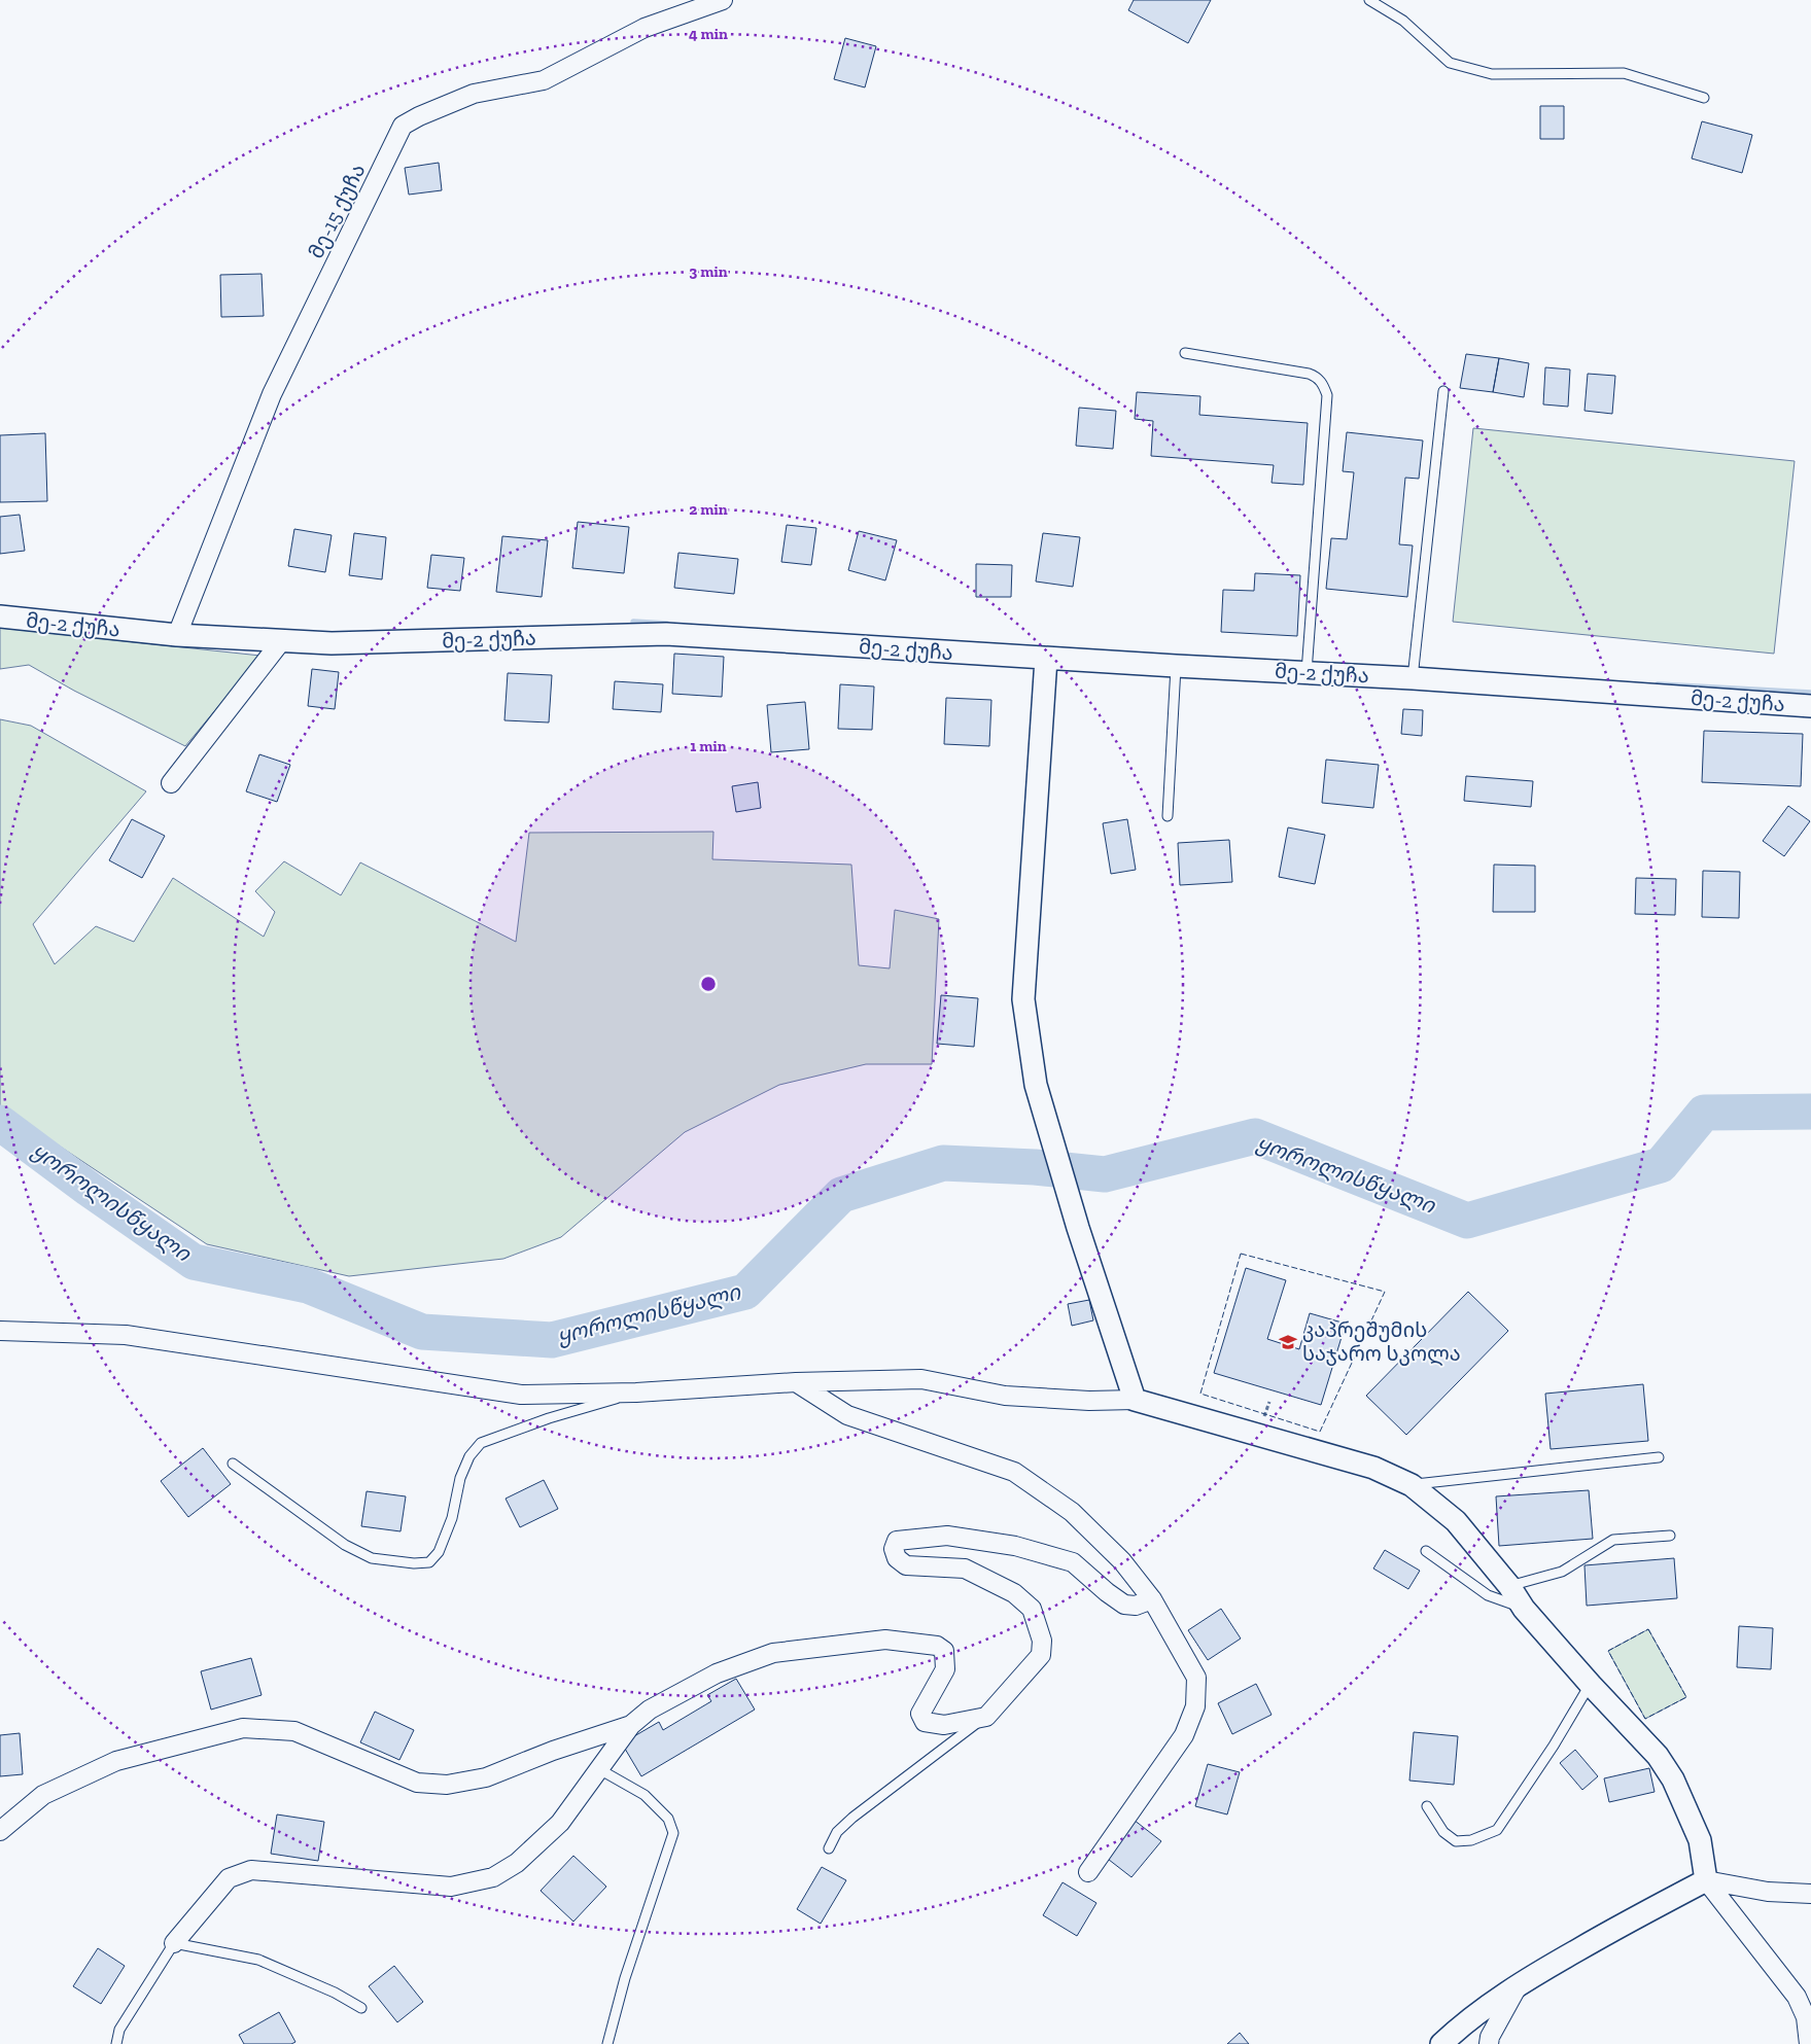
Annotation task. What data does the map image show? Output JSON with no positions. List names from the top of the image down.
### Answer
{
  "streets": {
    "street": ["მე-15 ქუჩა", "მე-2 ქუჩა"]
  },
  "crossings": [
    ["მე-15 ქუჩა", "მე-2 ქუჩა"]
  ],
  "water": ["ყოროლისწყალი"],
  "places": {
    "school or university": ["კაპრეშუმის საჯარო სკოლა"]
  },
  "rings": [
    "4 min",
    "3 min",
    "2 min",
    "1 min"
  ]
}
